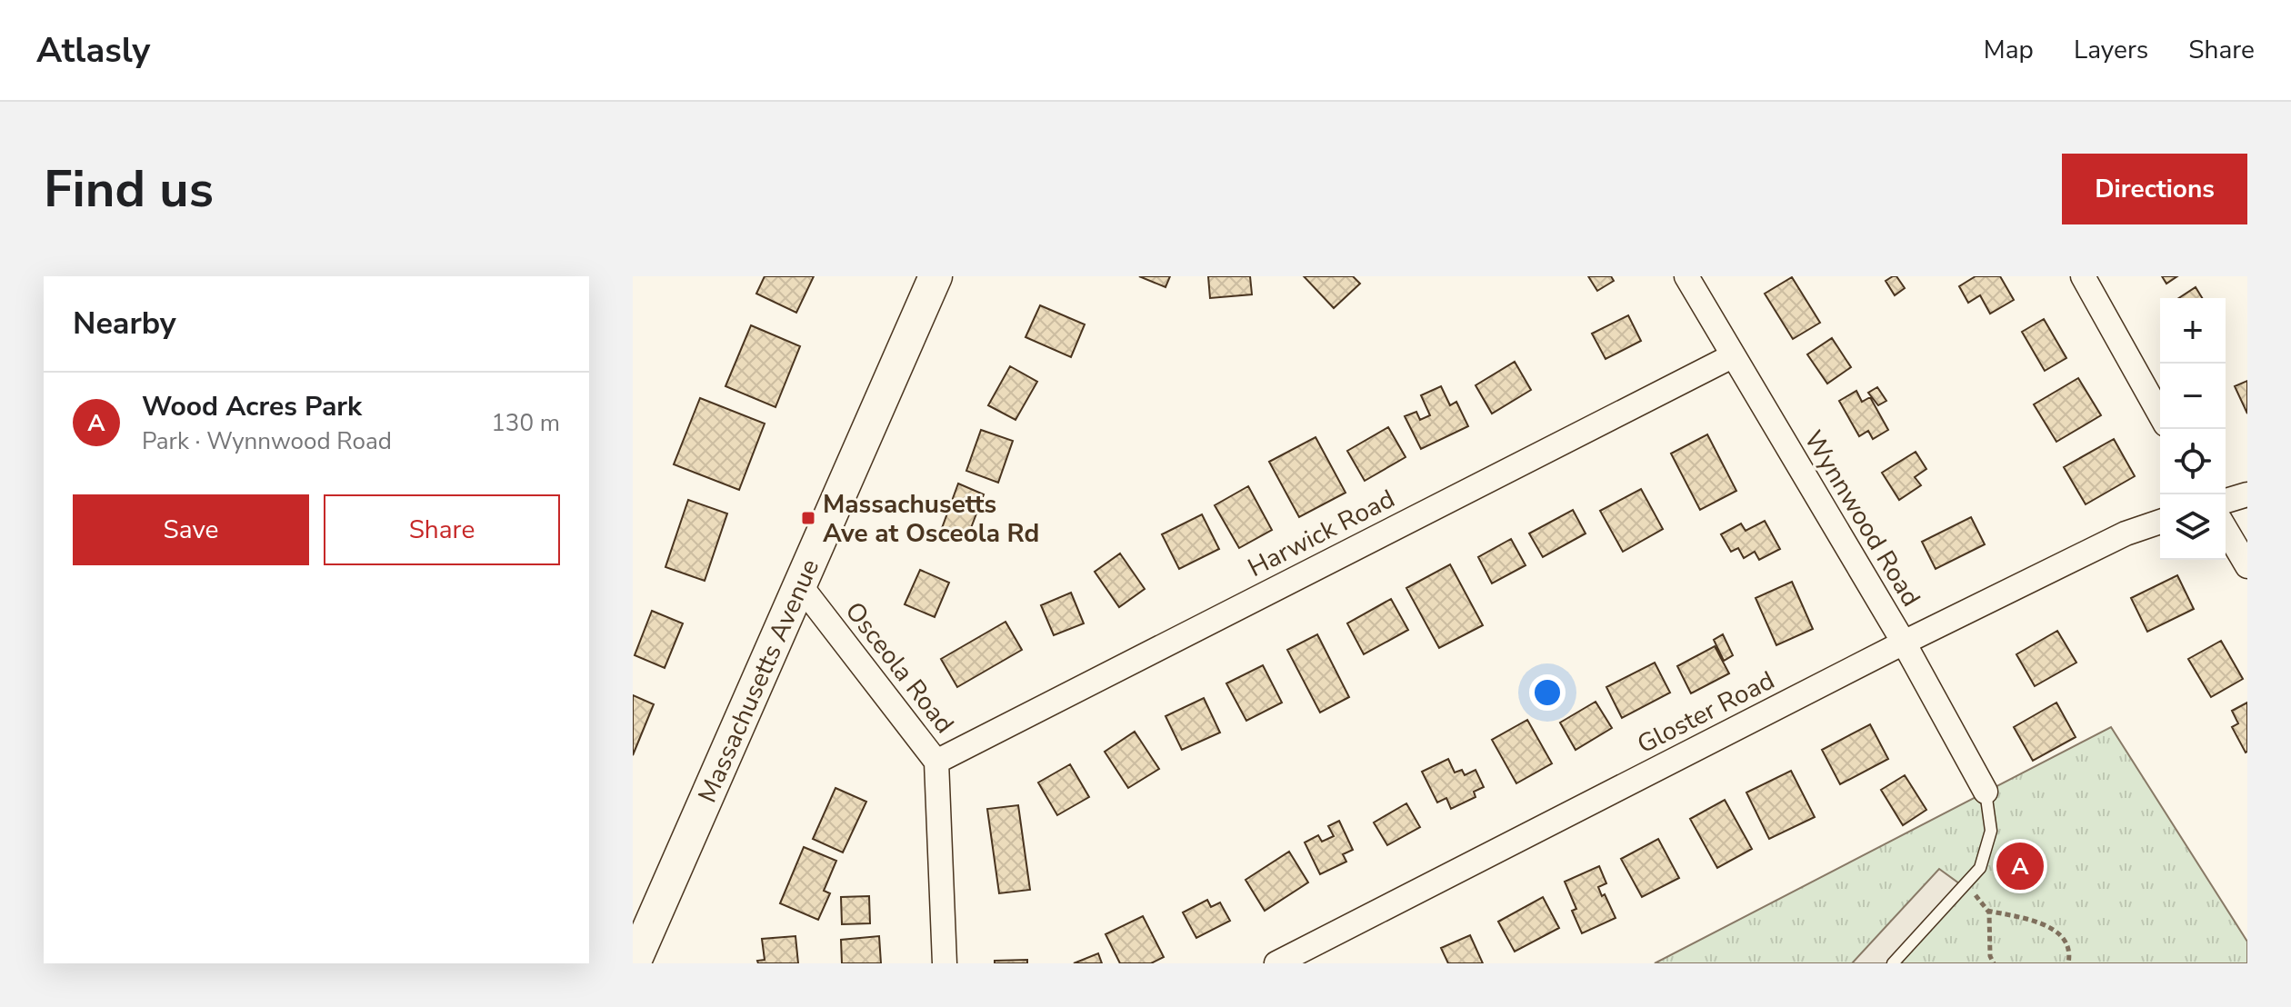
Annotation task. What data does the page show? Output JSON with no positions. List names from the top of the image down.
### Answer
{
  "streets": {
    "main road": ["Massachusetts Avenue"],
    "street": [
      "Wynnwood Road",
      "Harwick Road",
      "Osceola Road",
      "Gloster Road"
    ]
  },
  "crossings": [
    ["Wynnwood Road", "Harwick Road"],
    ["Wynnwood Road", "Gloster Road"],
    ["Harwick Road", "Osceola Road"],
    ["Osceola Road", "Massachusetts Avenue"]
  ],
  "places": {
    "transit": ["Massachusetts Ave at Osceola Rd"]
  },
  "page": {
    "header": "Atlasly",
    "nav": ["Map", "Layers", "Share"],
    "buttons": [
      "Directions",
      ["Save", "Share"]
    ],
    "title": "Find us",
    "heading": "Nearby",
    "map_buttons": ["+", "−"],
    "list": [
      {
        "mark": "A",
        "name": "Wood Acres Park",
        "note": "Park · Wynnwood Road",
        "value": "130 m"
      }
    ],
    "pins": "A"
  }
}
